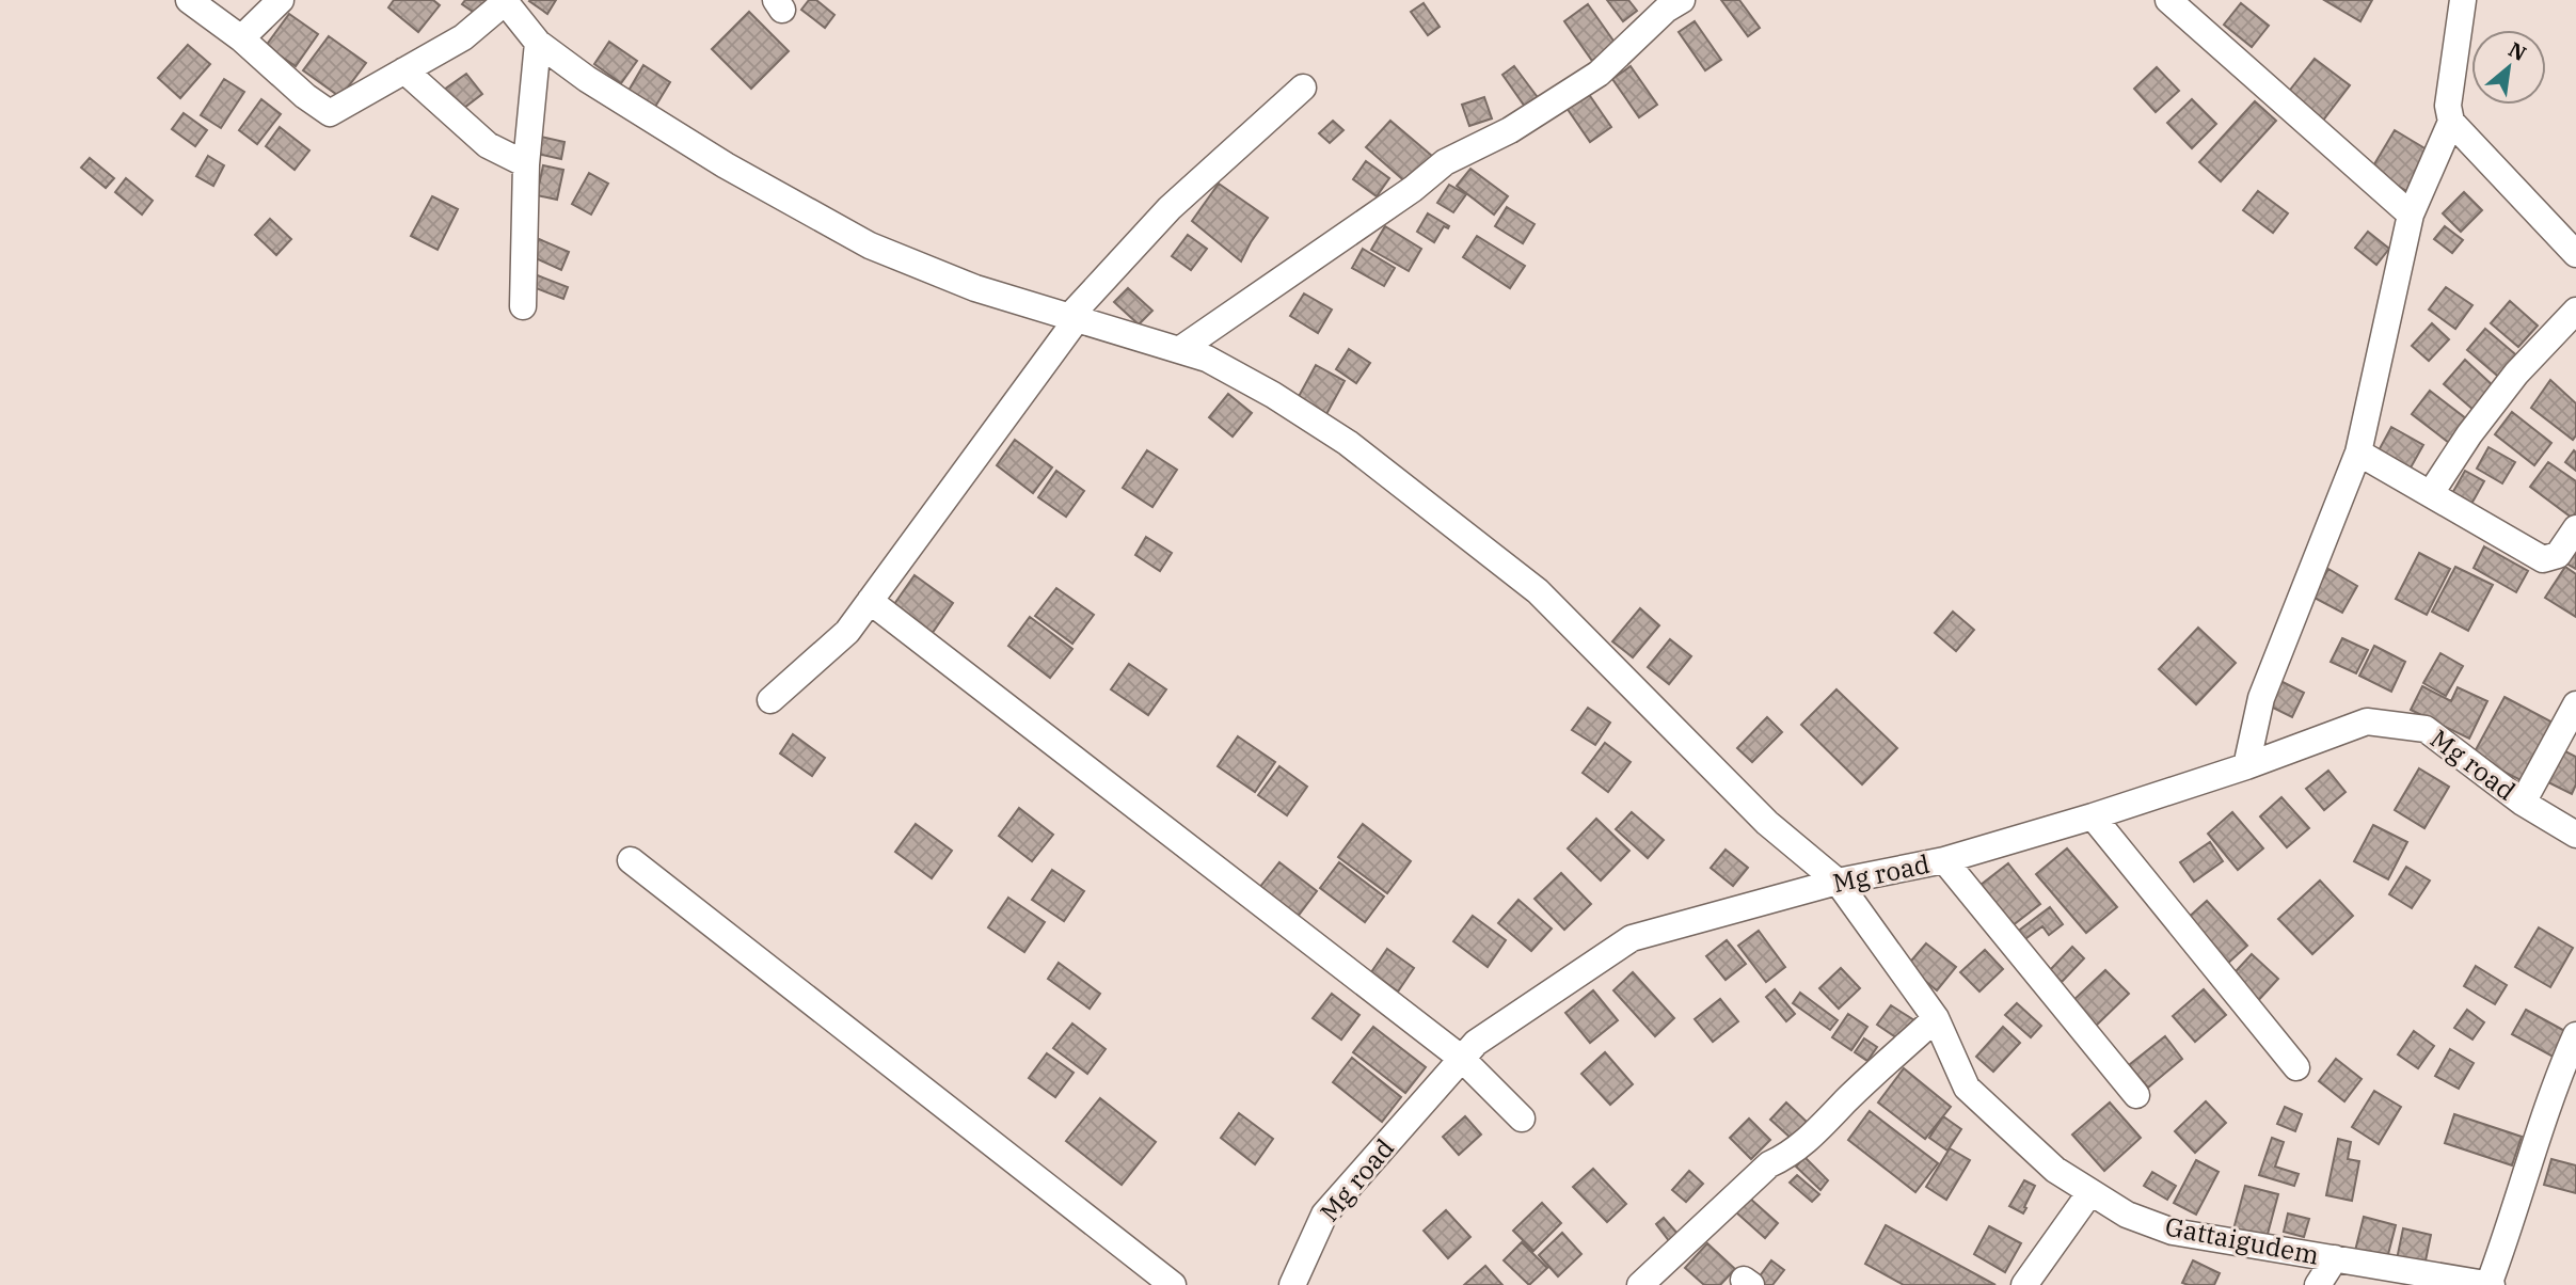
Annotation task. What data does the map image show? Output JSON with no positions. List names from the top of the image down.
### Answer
{
  "streets": {
    "street": ["Mg road", "Gattaigudem"]
  },
  "crossings": [
    ["Mg road", "Gattaigudem"]
  ],
  "north": "top right"
}
